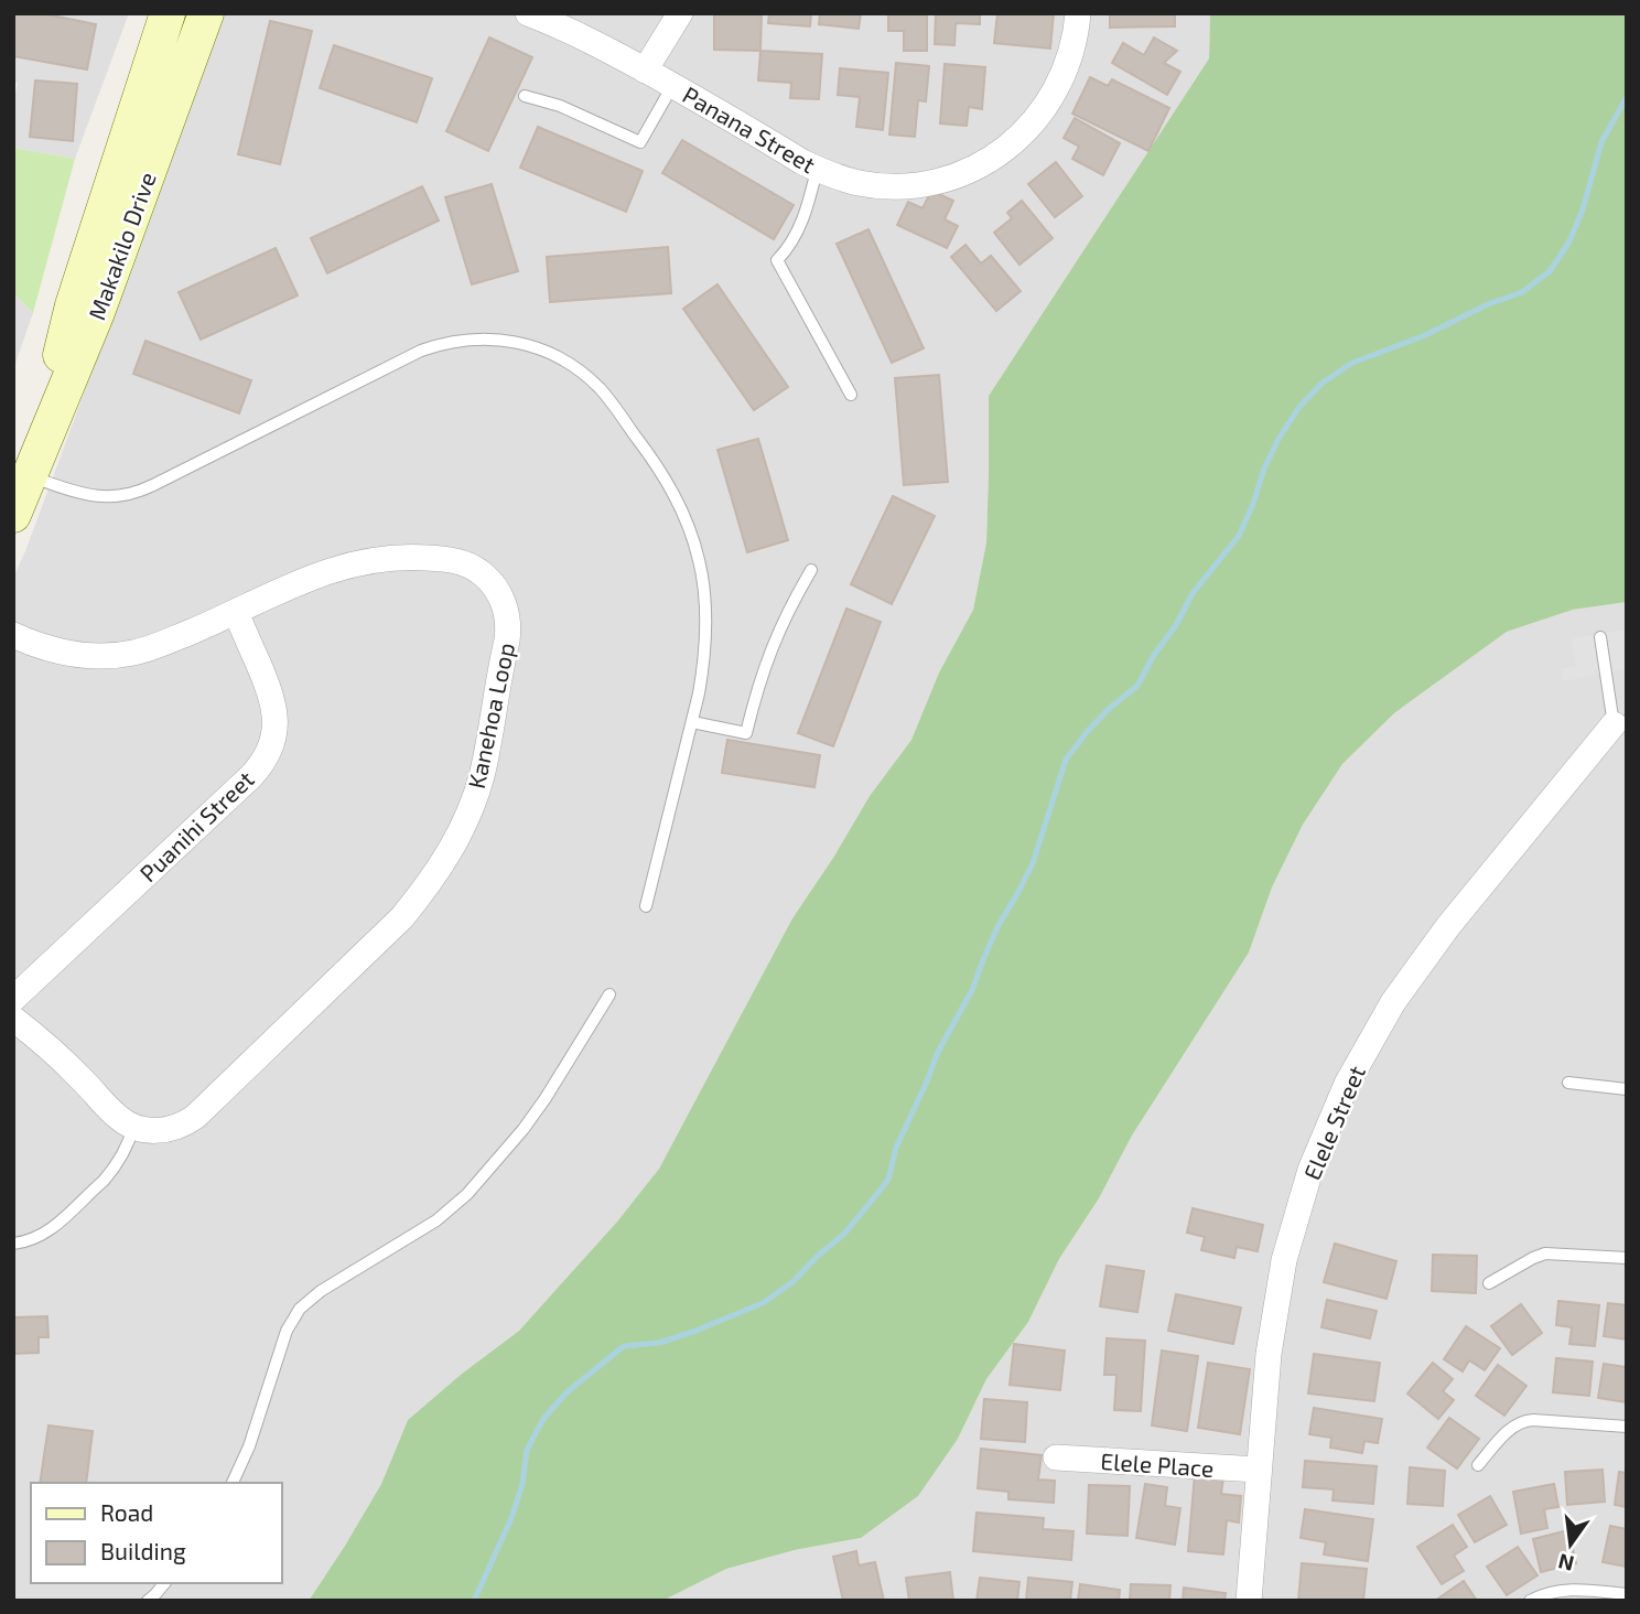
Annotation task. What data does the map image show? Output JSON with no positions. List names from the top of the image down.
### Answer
{
  "streets": {
    "main road": ["Makakilo Drive"],
    "street": [
      "Panana Street",
      "Kanehoa Loop",
      "Puanihi Street",
      "Elele Street",
      "Elele Place"
    ]
  },
  "crossings": [
    ["Kanehoa Loop", "Puanihi Street"],
    ["Elele Street", "Elele Place"]
  ],
  "legend": ["Road", "Building"],
  "north": "bottom"
}
